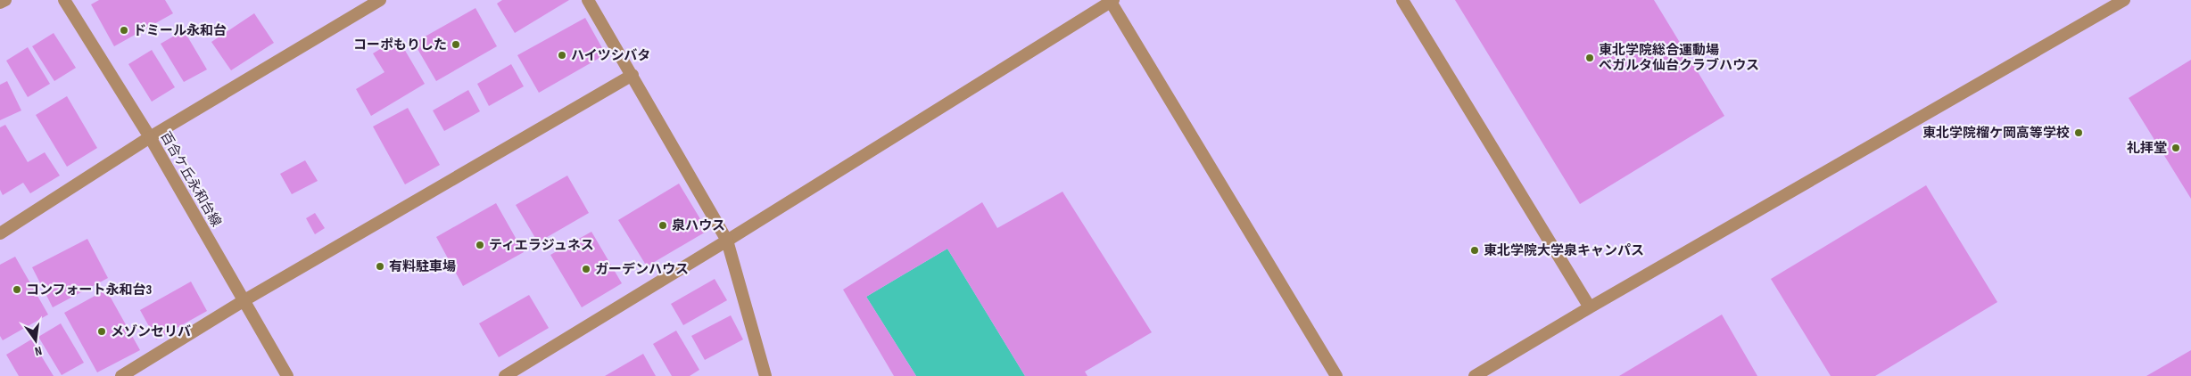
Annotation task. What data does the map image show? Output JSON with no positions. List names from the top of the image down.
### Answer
{
  "streets": {
    "street": ["百合ケ丘永和台線"]
  },
  "places": [
    "ドミール永和台",
    "コーポもりした",
    "ハイツシバタ",
    "東北学院総合運動場 べガルタ仙台クラブハウス",
    "東北学院榴ケ岡高等学校",
    "礼拝堂",
    "泉ハウス",
    "ティエラジュネス",
    "東北学院大学泉キャンパス",
    "有料駐車場",
    "ガーデンハウス",
    "コンフォート永和台3",
    "メゾンセリバ"
  ],
  "north": "bottom"
}
